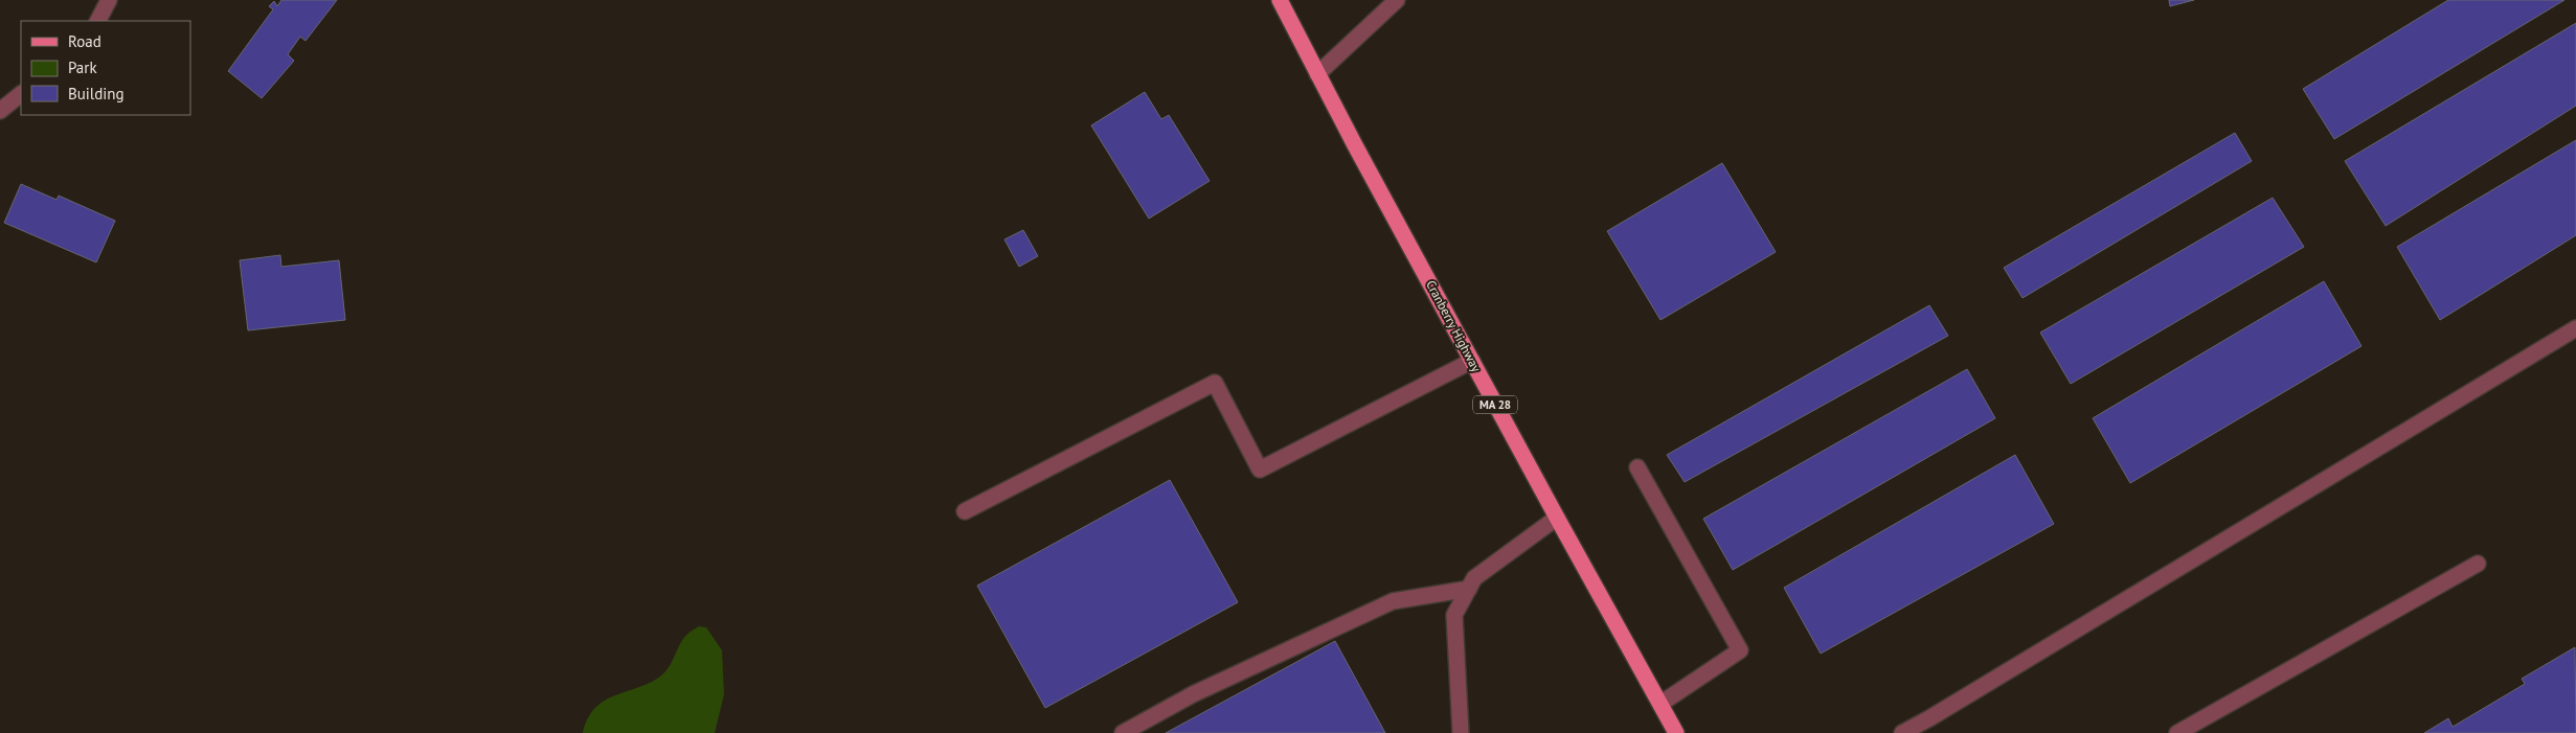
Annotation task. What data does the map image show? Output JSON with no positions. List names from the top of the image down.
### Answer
{
  "streets": {
    "main road": ["Cranberry Highway", "MA 28"]
  },
  "legend": ["Road", "Park", "Building"]
}
